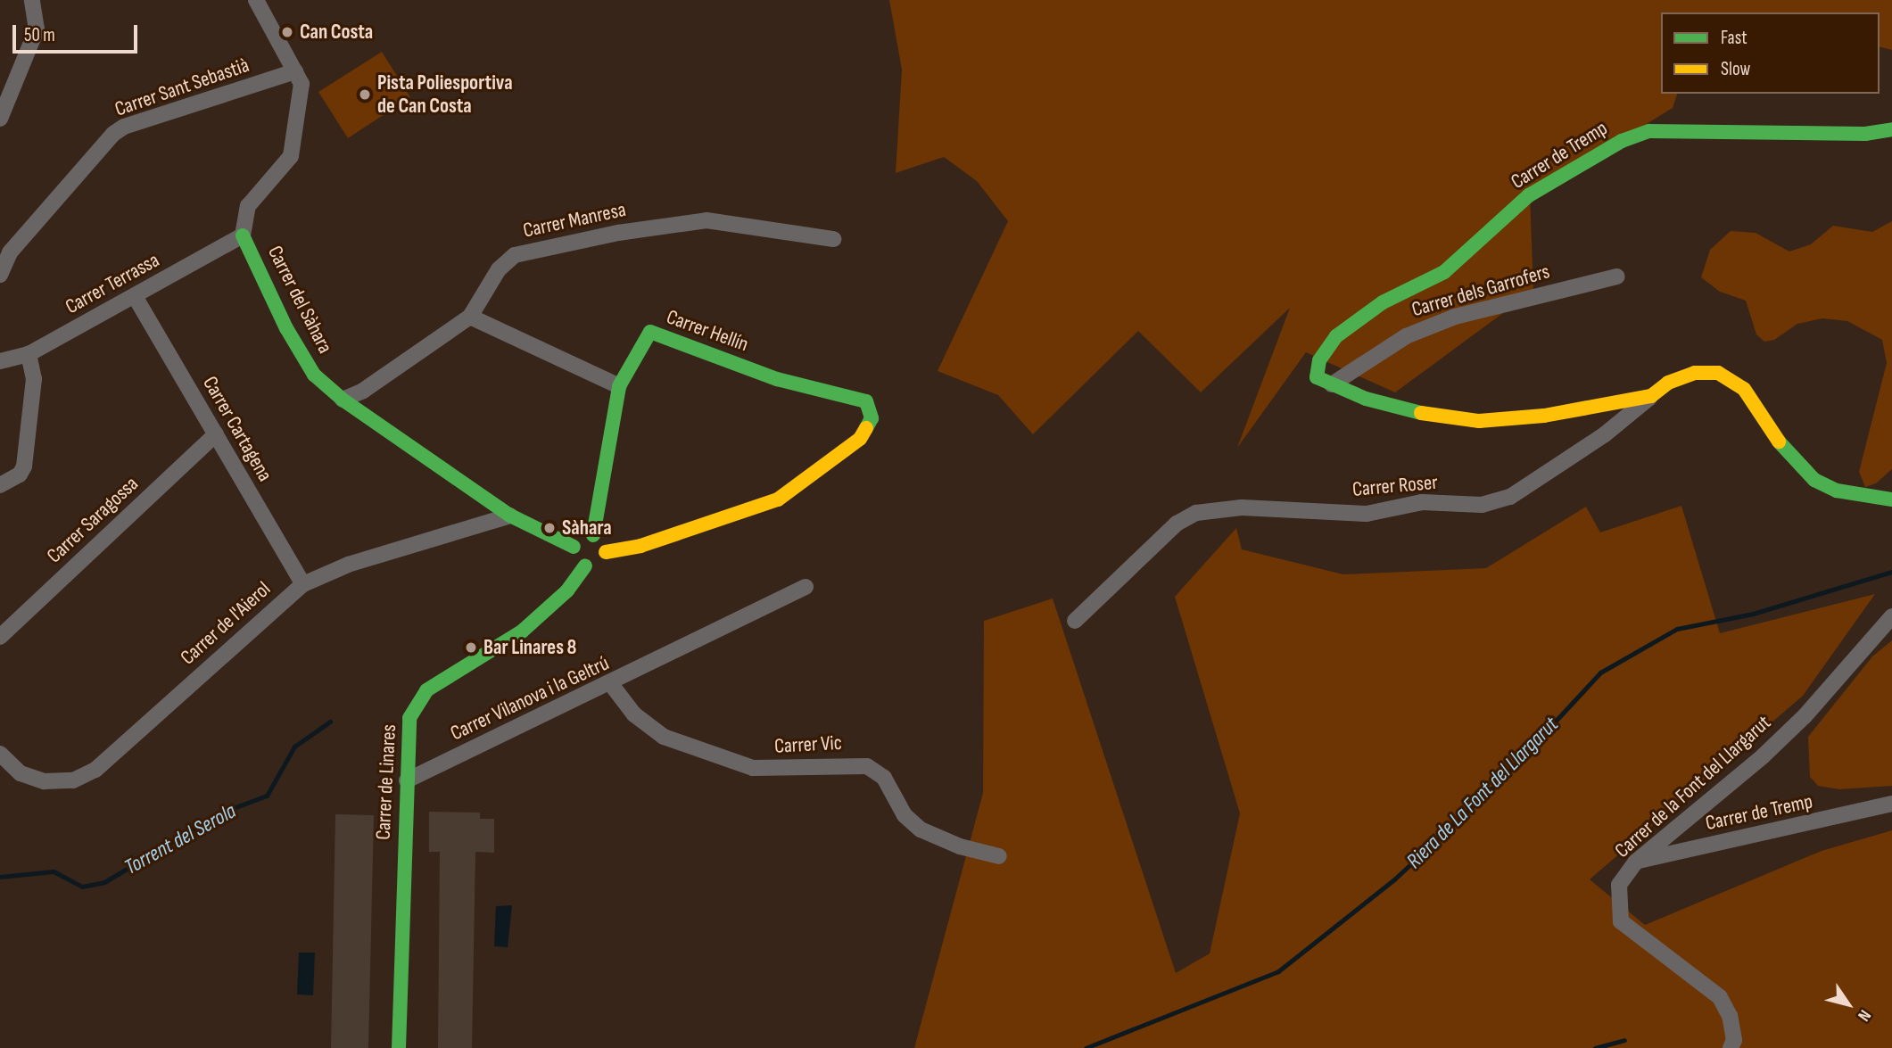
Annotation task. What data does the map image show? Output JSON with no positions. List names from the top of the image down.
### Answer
{
  "streets": {
    "street": [
      "Carrer Sant Sebastià",
      "Carrer de Tremp",
      "Carrer Manresa",
      "Carrer Terrassa",
      "Carrer dels Garrofers",
      "Carrer del Sàhara",
      "Carrer Hellín",
      "Carrer Cartagena",
      "Carrer Roser",
      "Carrer Saragossa",
      "Carrer de l'Aierol",
      "Carrer Vilanova i la Geltrú",
      "Carrer Vic",
      "Carrer de Linares",
      "Carrer de la Font del Llargarut"
    ]
  },
  "crossings": [
    ["Carrer Sant Sebastià", "Carrer del Sàhara"],
    ["Carrer de Tremp", "Carrer dels Garrofers"],
    ["Carrer de Tremp", "Carrer de la Font del Llargarut"],
    ["Carrer Manresa", "Carrer del Sàhara"],
    ["Carrer Terrassa", "Carrer del Sàhara"],
    ["Carrer Terrassa", "Carrer Cartagena"],
    ["Carrer del Sàhara", "Carrer Hellín"],
    ["Carrer del Sàhara", "Carrer de l'Aierol"],
    ["Carrer del Sàhara", "Carrer de Linares"],
    ["Carrer Hellín", "Carrer de Linares"],
    ["Carrer Cartagena", "Carrer Saragossa"],
    ["Carrer Cartagena", "Carrer de l'Aierol"],
    ["Carrer Vilanova i la Geltrú", "Carrer Vic"],
    ["Carrer Vilanova i la Geltrú", "Carrer de Linares"]
  ],
  "water": ["Riera de La Font del Llargarut", "Torrent del Serola"],
  "places": [
    "Can Costa",
    "Pista Poliesportiva de Can Costa",
    "Sàhara",
    "Bar Linares 8"
  ],
  "legend": ["Fast", "Slow"],
  "scale_bar": "50 m",
  "north": "bottom right"
}
